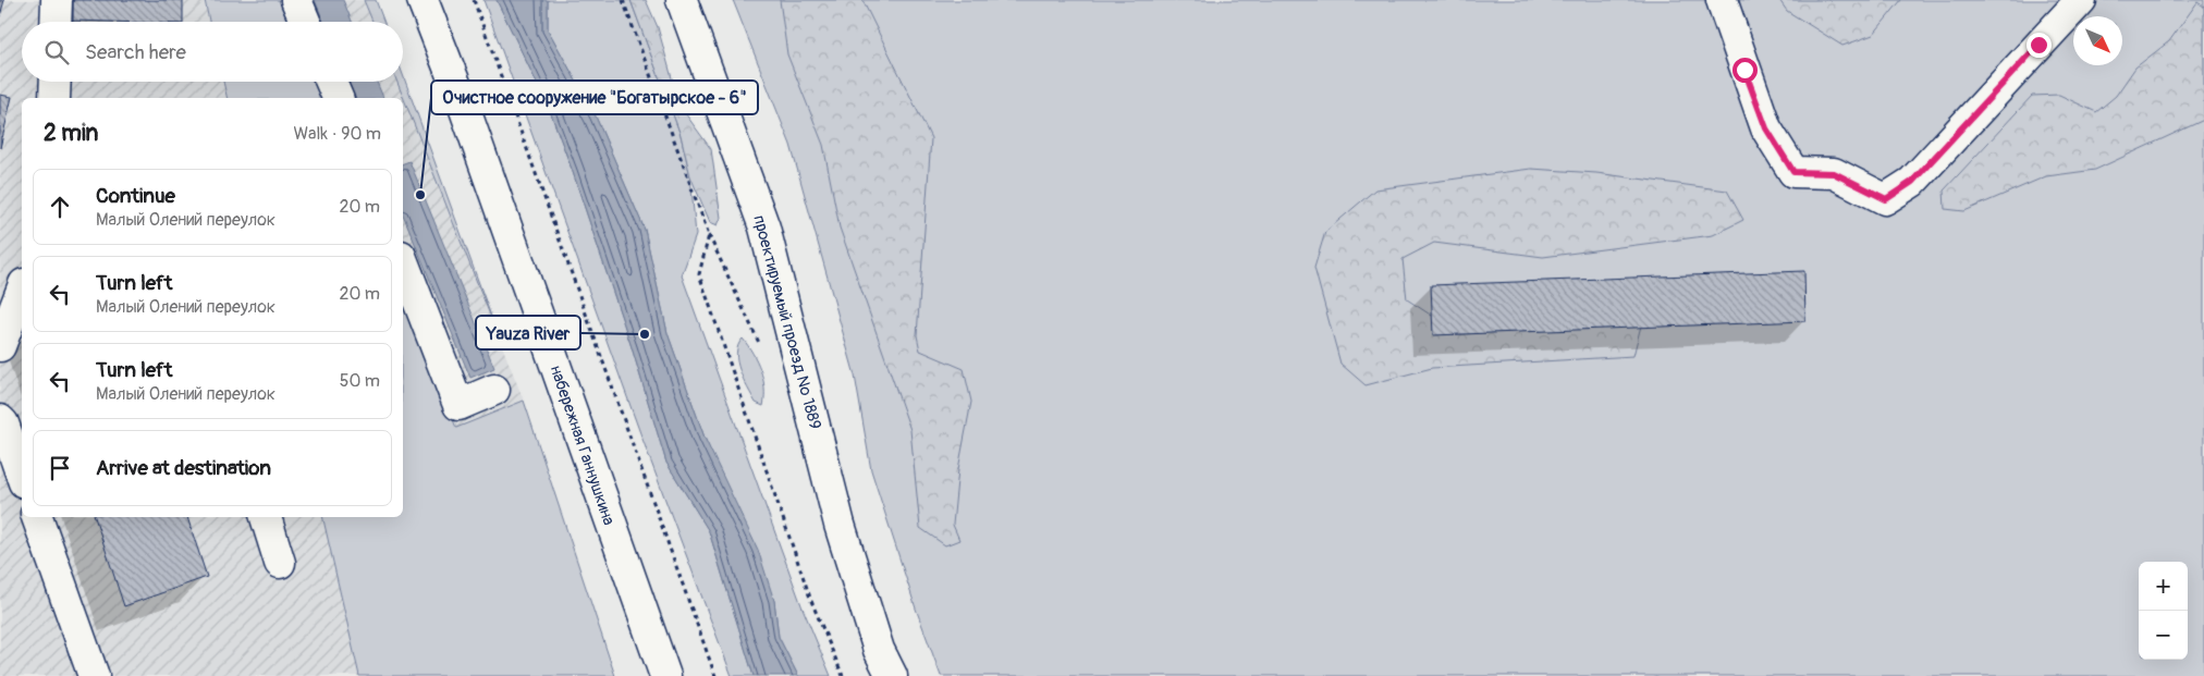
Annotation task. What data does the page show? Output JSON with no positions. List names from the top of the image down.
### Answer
{
  "streets": {
    "main road": ["проектируемый проезд № 1889", "набережная Ганнушкина"]
  },
  "places": ["Очистное сооружение \"Богатырское - 6\"", "Yauza River"],
  "north": "bottom right",
  "page": {
    "search": "Search here",
    "heading": ["2 min", "Walk · 90 m"],
    "list": [
      ["Continue", "Малый Олений переулок", "20 m"],
      ["Turn left", "Малый Олений переулок", "20 m"],
      ["Turn left", "Малый Олений переулок", "50 m"],
      "Arrive at destination"
    ],
    "map_buttons": ["+", "−"]
  }
}
